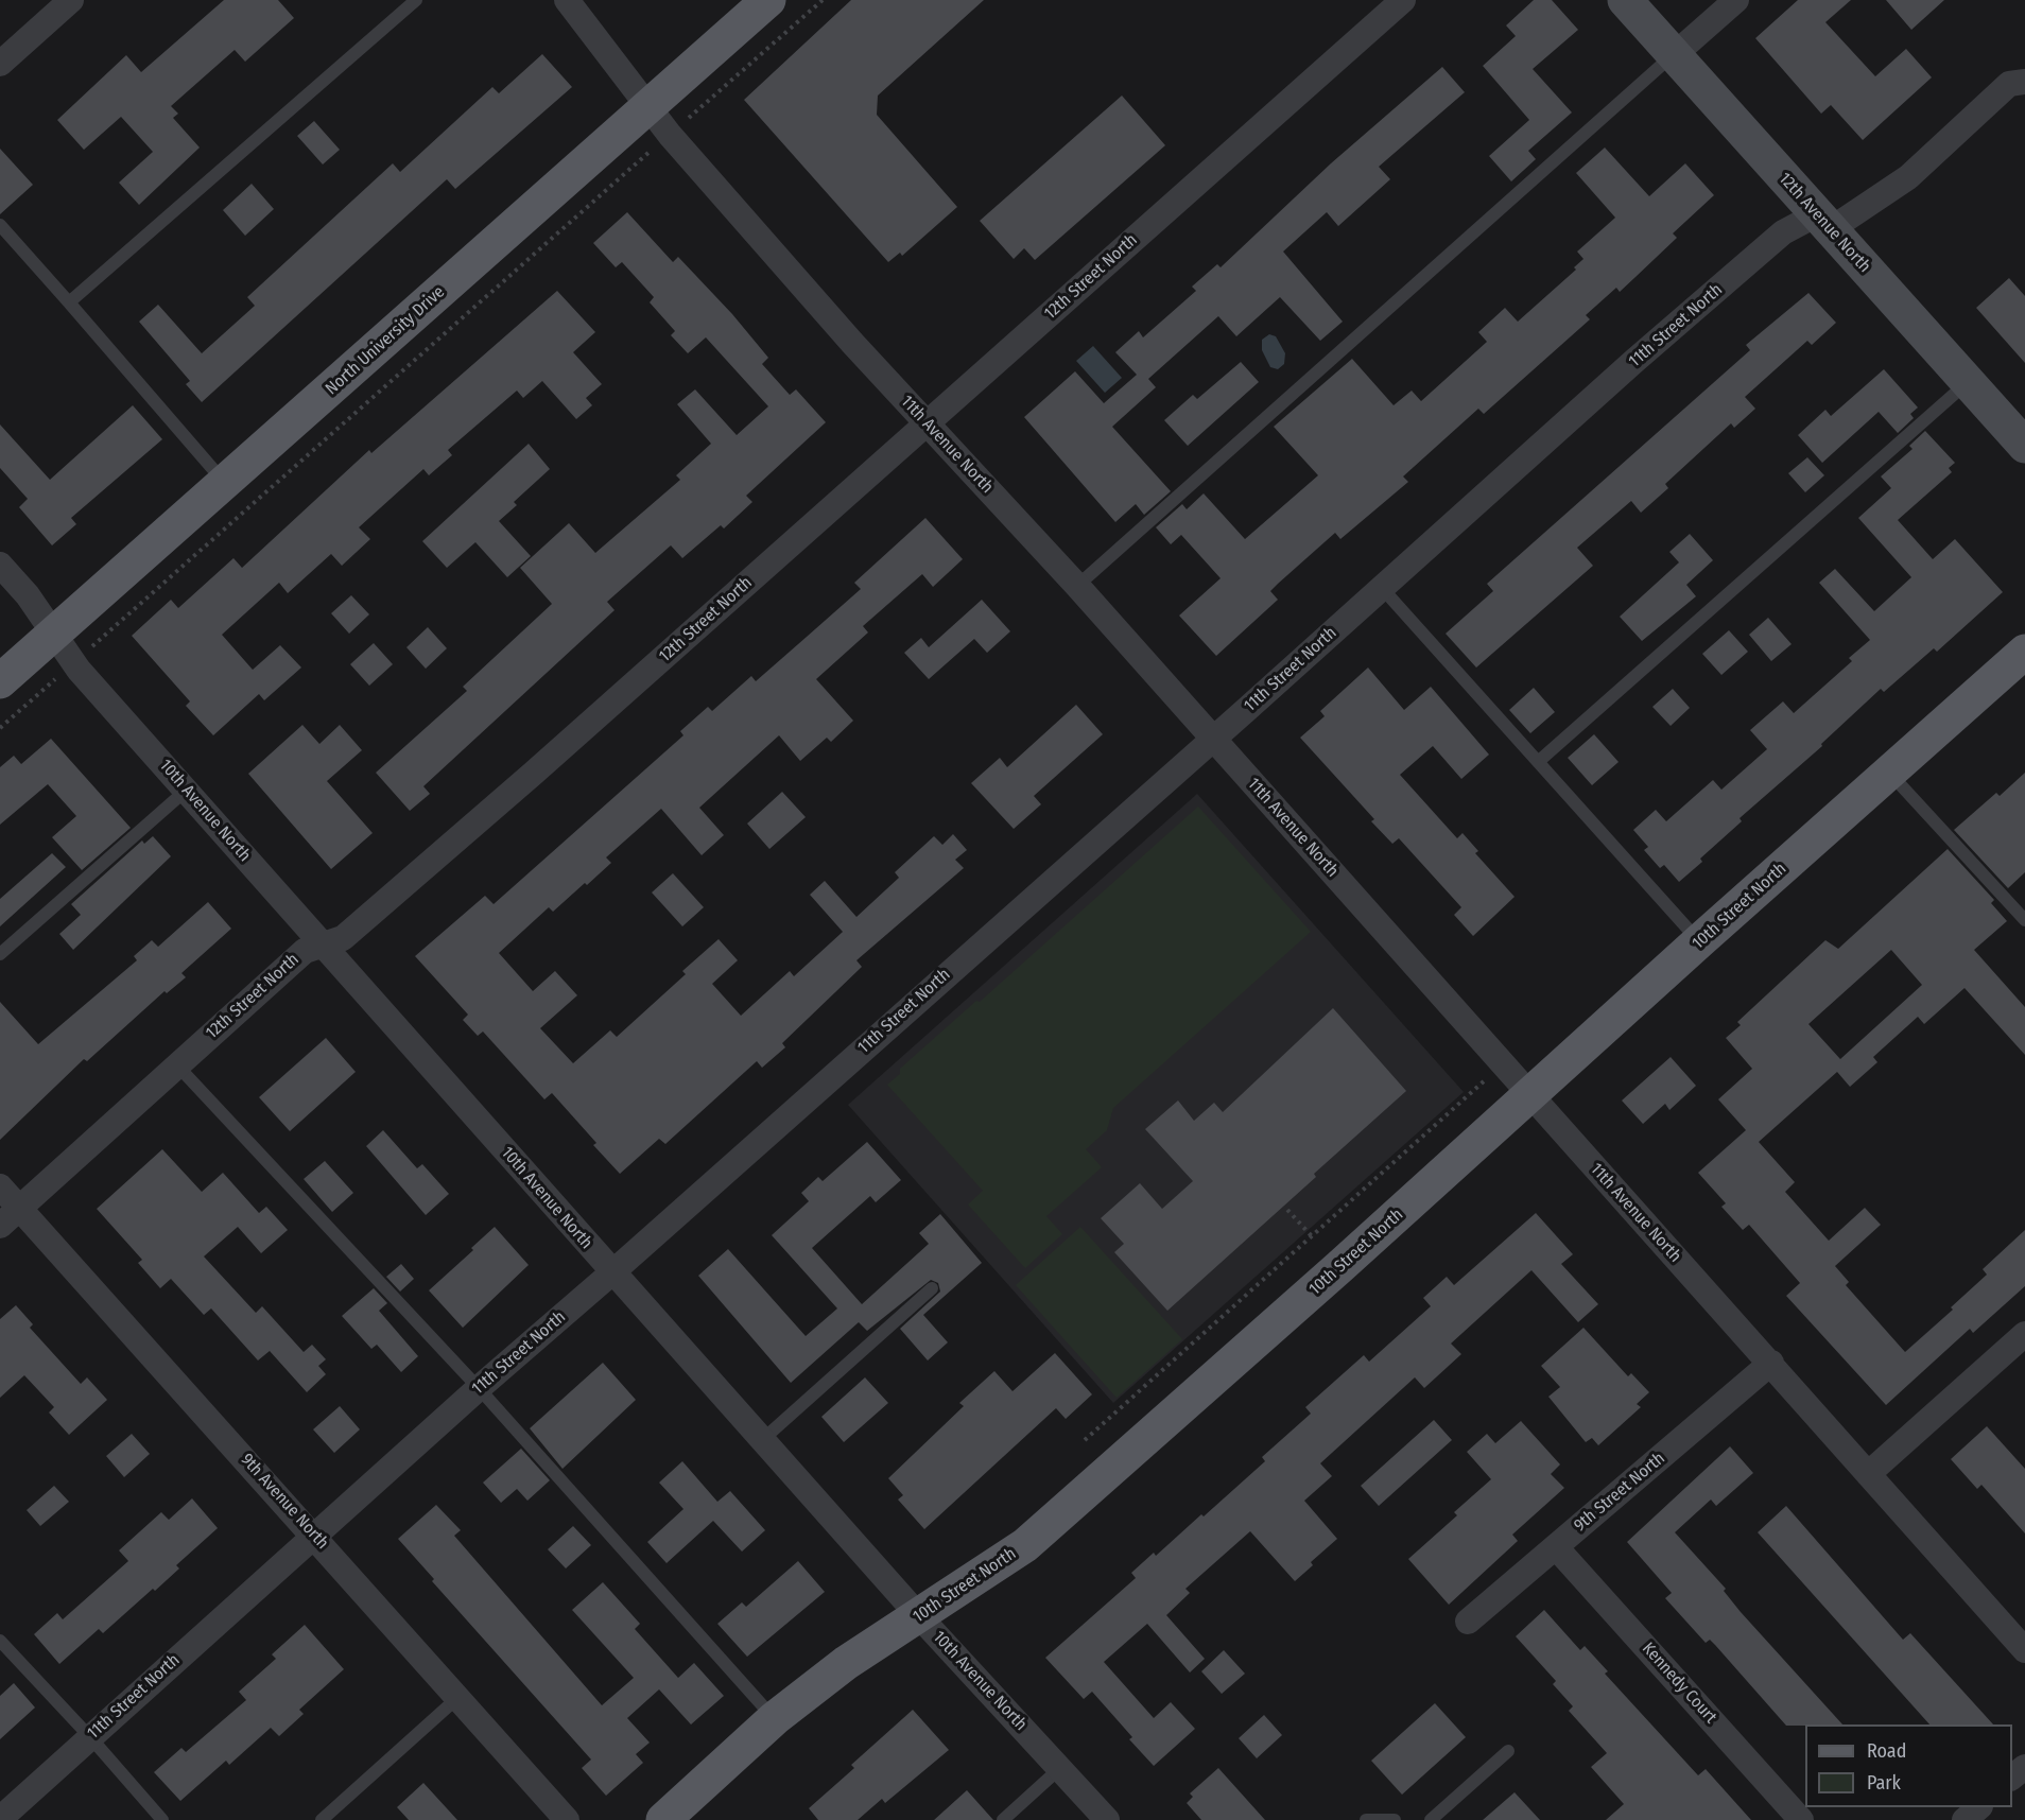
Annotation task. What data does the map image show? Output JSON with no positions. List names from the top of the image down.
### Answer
{
  "streets": {
    "main road": ["12th Avenue North", "North University Drive", "10th Street North"],
    "street": [
      "12th Street North",
      "11th Street North",
      "11th Avenue North",
      "10th Avenue North",
      "9th Street North",
      "9th Avenue North",
      "Kennedy Court"
    ]
  },
  "crossings": [
    ["12th Avenue North", "11th Street North"],
    ["12th Street North", "11th Avenue North"],
    ["12th Street North", "10th Avenue North"],
    ["12th Street North", "9th Avenue North"],
    ["11th Street North", "11th Avenue North"],
    ["11th Street North", "10th Avenue North"],
    ["11th Street North", "9th Avenue North"],
    ["North University Drive", "11th Avenue North"],
    ["North University Drive", "10th Avenue North"],
    ["11th Avenue North", "10th Street North"],
    ["11th Avenue North", "9th Street North"],
    ["10th Avenue North", "10th Street North"],
    ["9th Street North", "Kennedy Court"]
  ],
  "legend": ["Road", "Park"]
}
